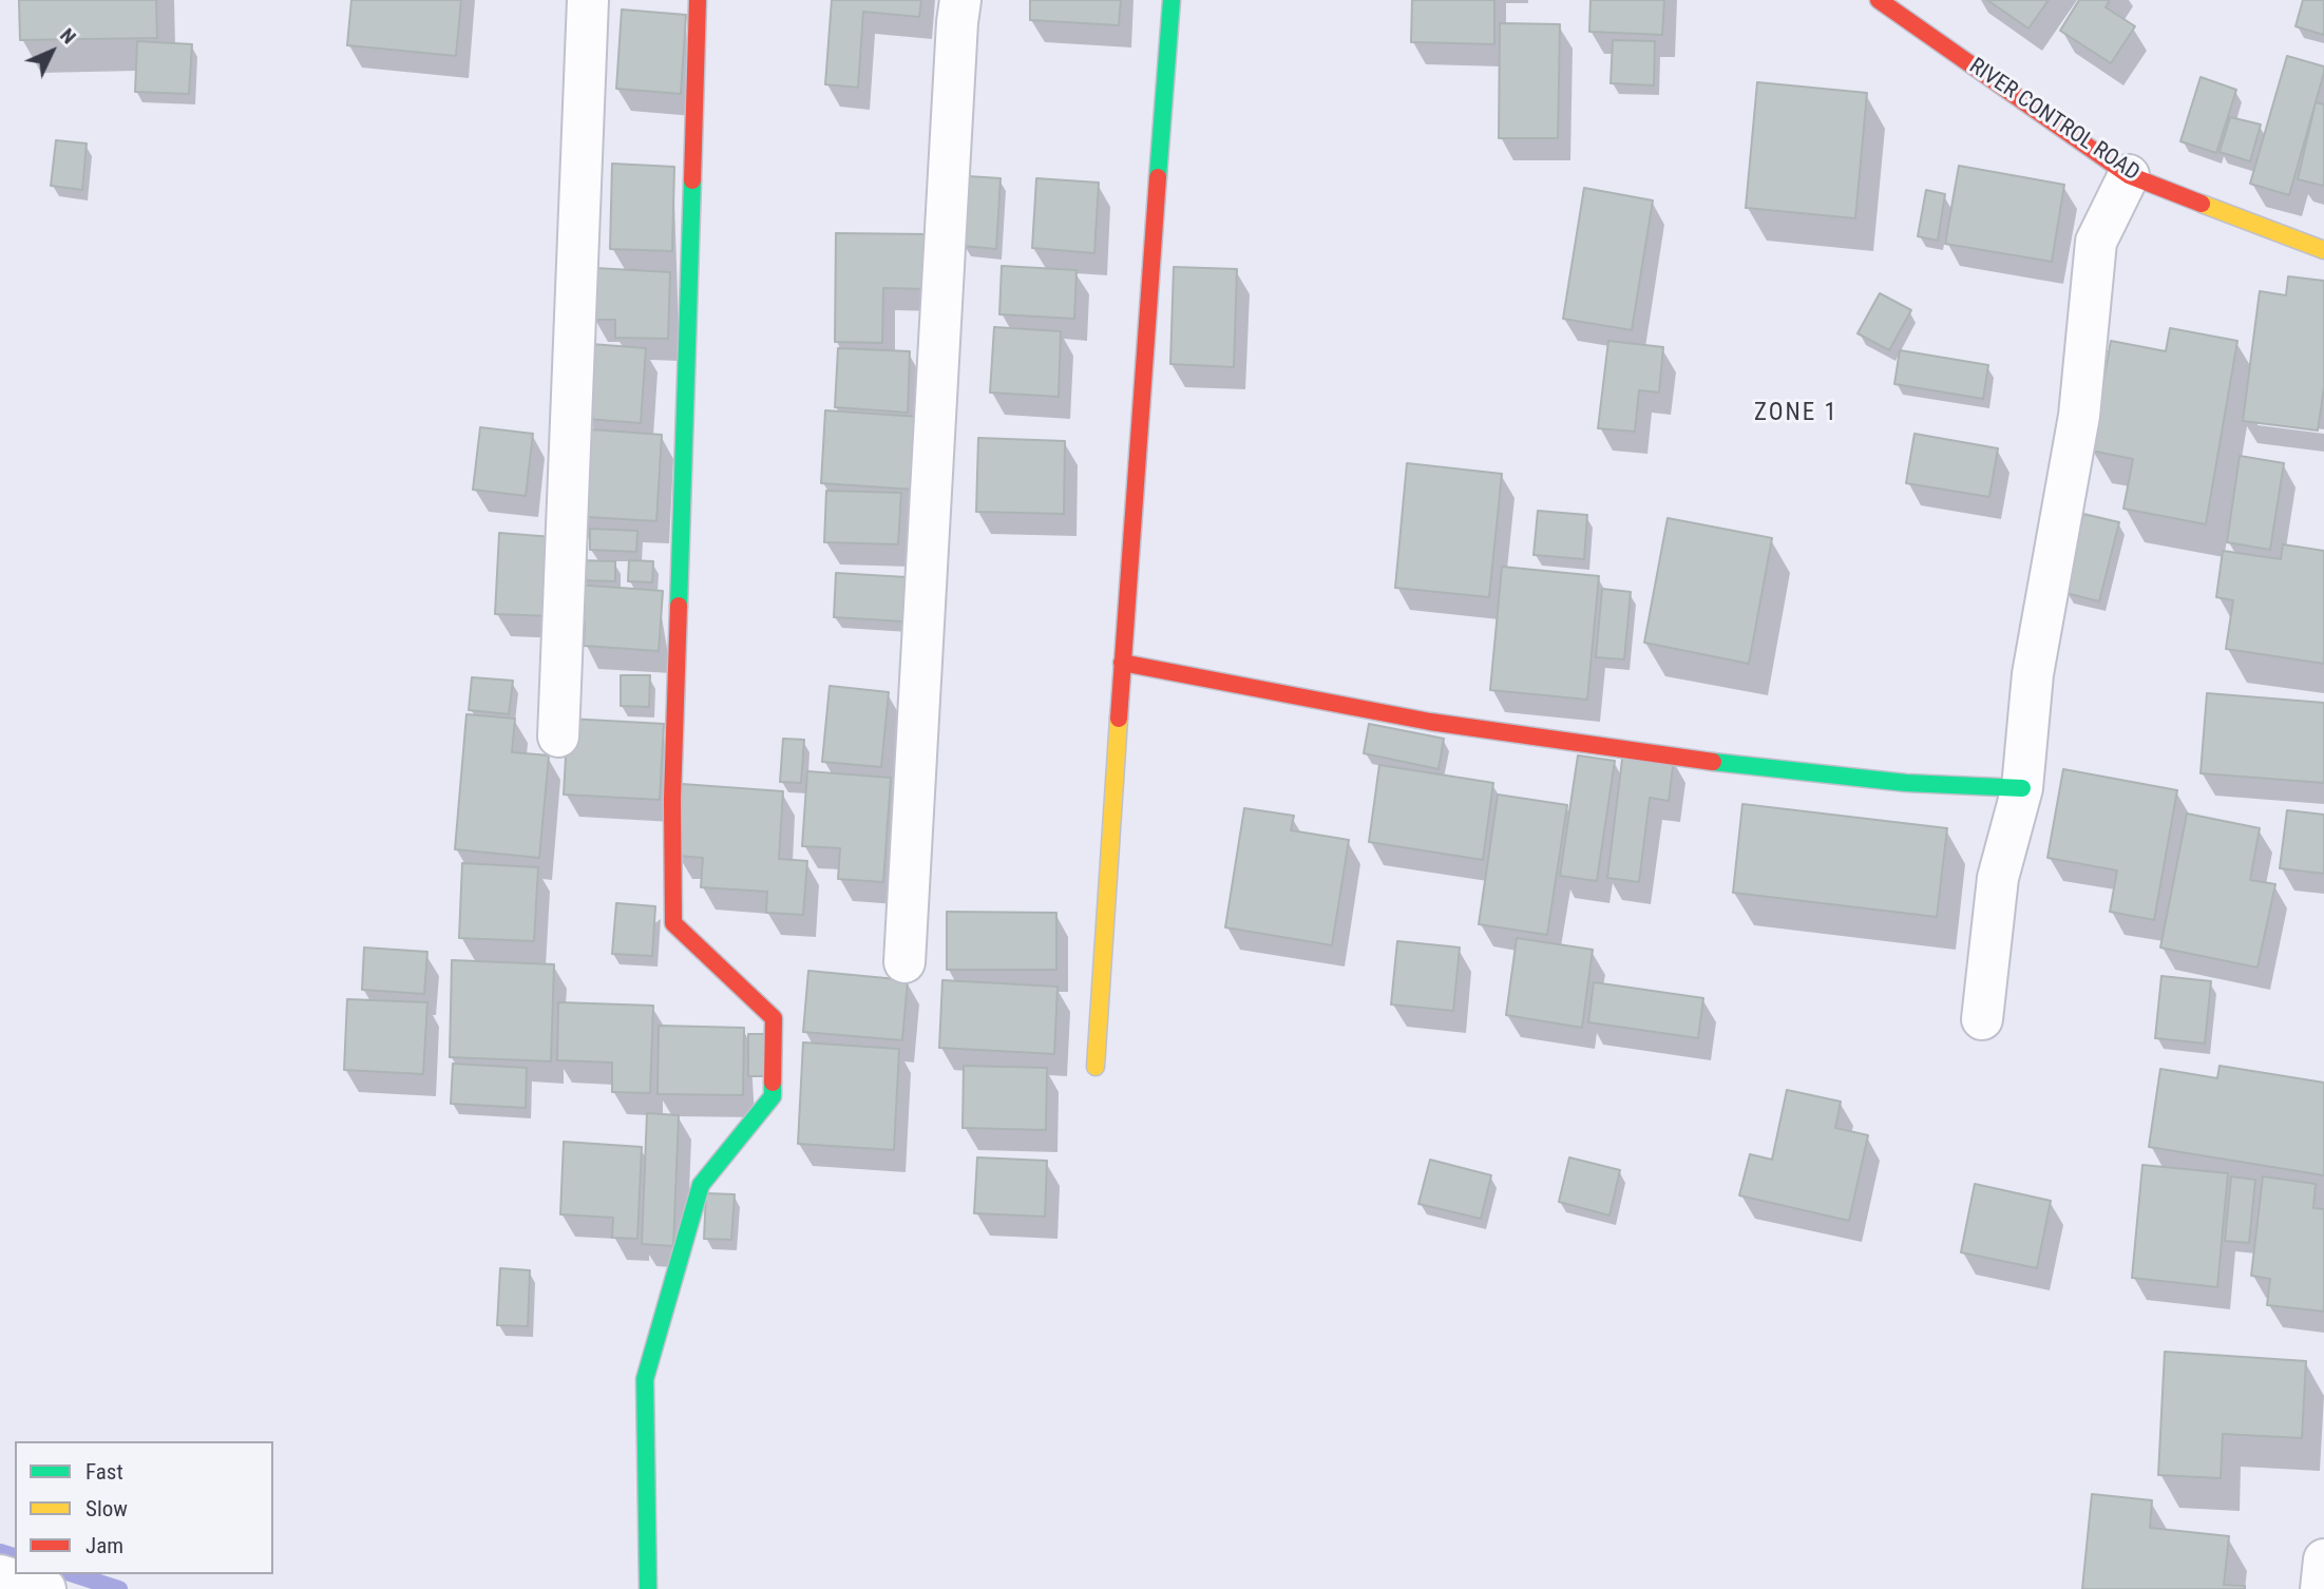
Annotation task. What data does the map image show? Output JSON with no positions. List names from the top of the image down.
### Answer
{
  "streets": {
    "street": ["RIVER CONTROL ROAD"]
  },
  "districts": ["ZONE 1"],
  "legend": ["Fast", "Slow", "Jam"],
  "north": "top right"
}
